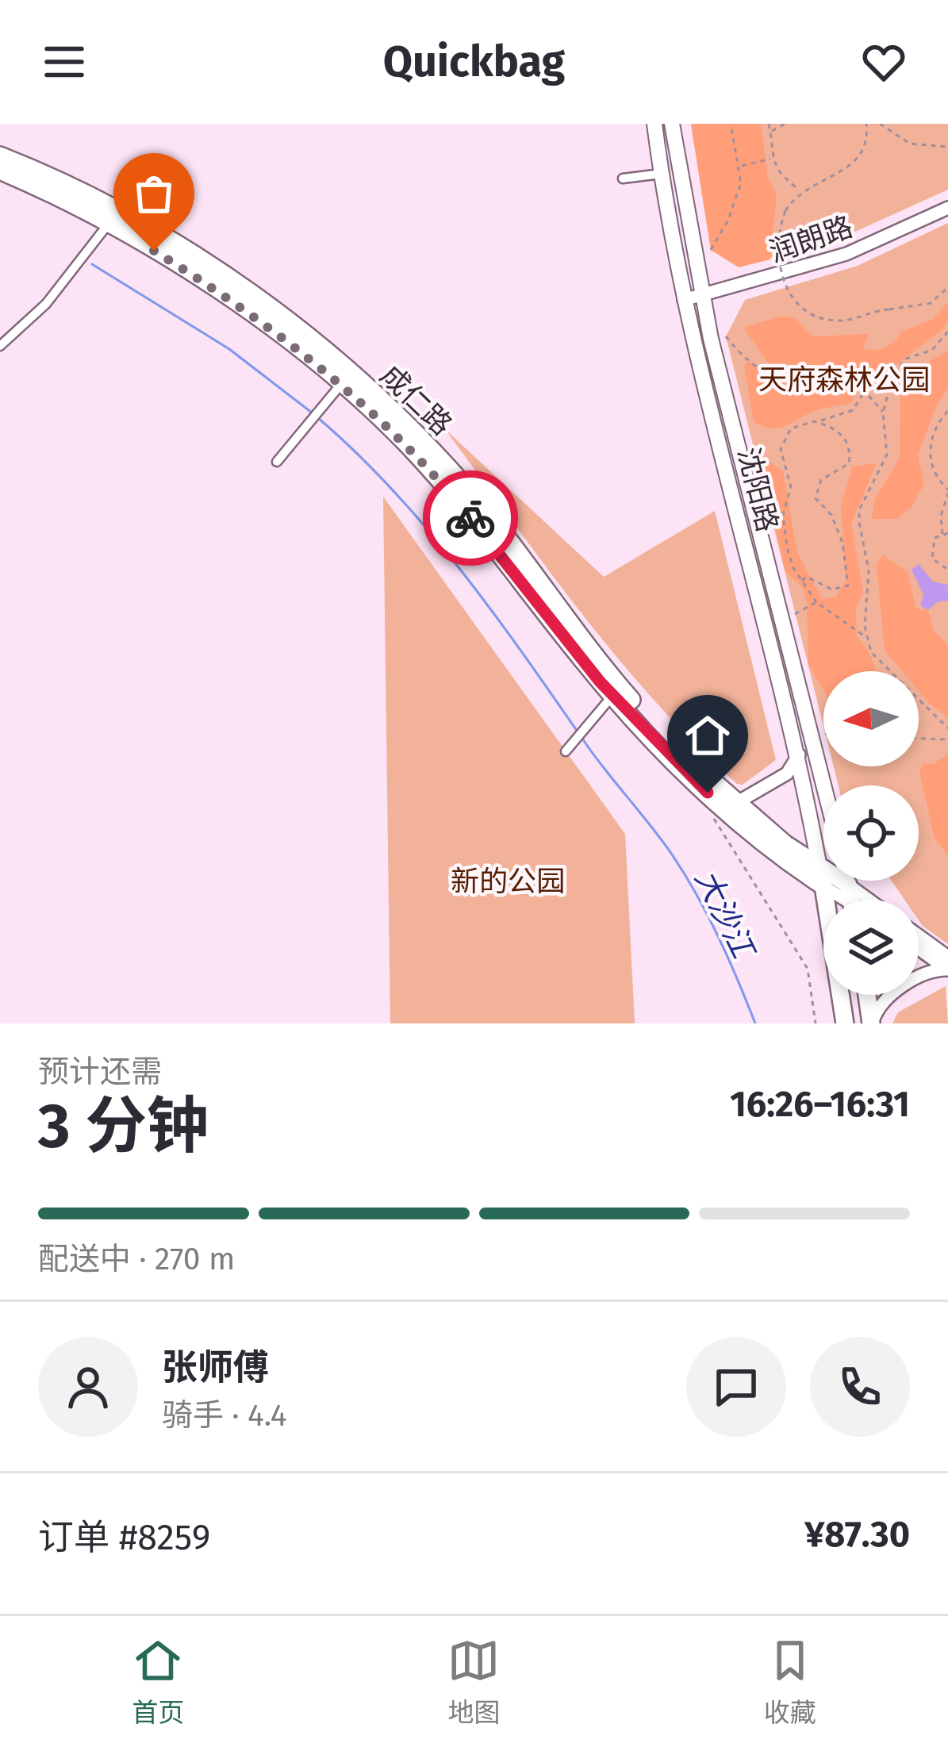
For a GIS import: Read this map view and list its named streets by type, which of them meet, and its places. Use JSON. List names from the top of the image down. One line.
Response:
{"streets":{"highway":["成仁路"],"main road":["润朗路","沈阳路"]},"crossings":[["润朗路","沈阳路"],["成仁路","沈阳路"]],"water":["大沙江"],"parks":["天府森林公园","新的公园"],"north":"left","page":{"header":"Quickbag","heading":["3 分钟","预计还需","16:26–16:31"],"panel":["张师傅","骑手 · 4.4","订单 #8259","¥87.30"],"bar":"配送中 · 270 m","tabs":["首页","地图","收藏"]}}
